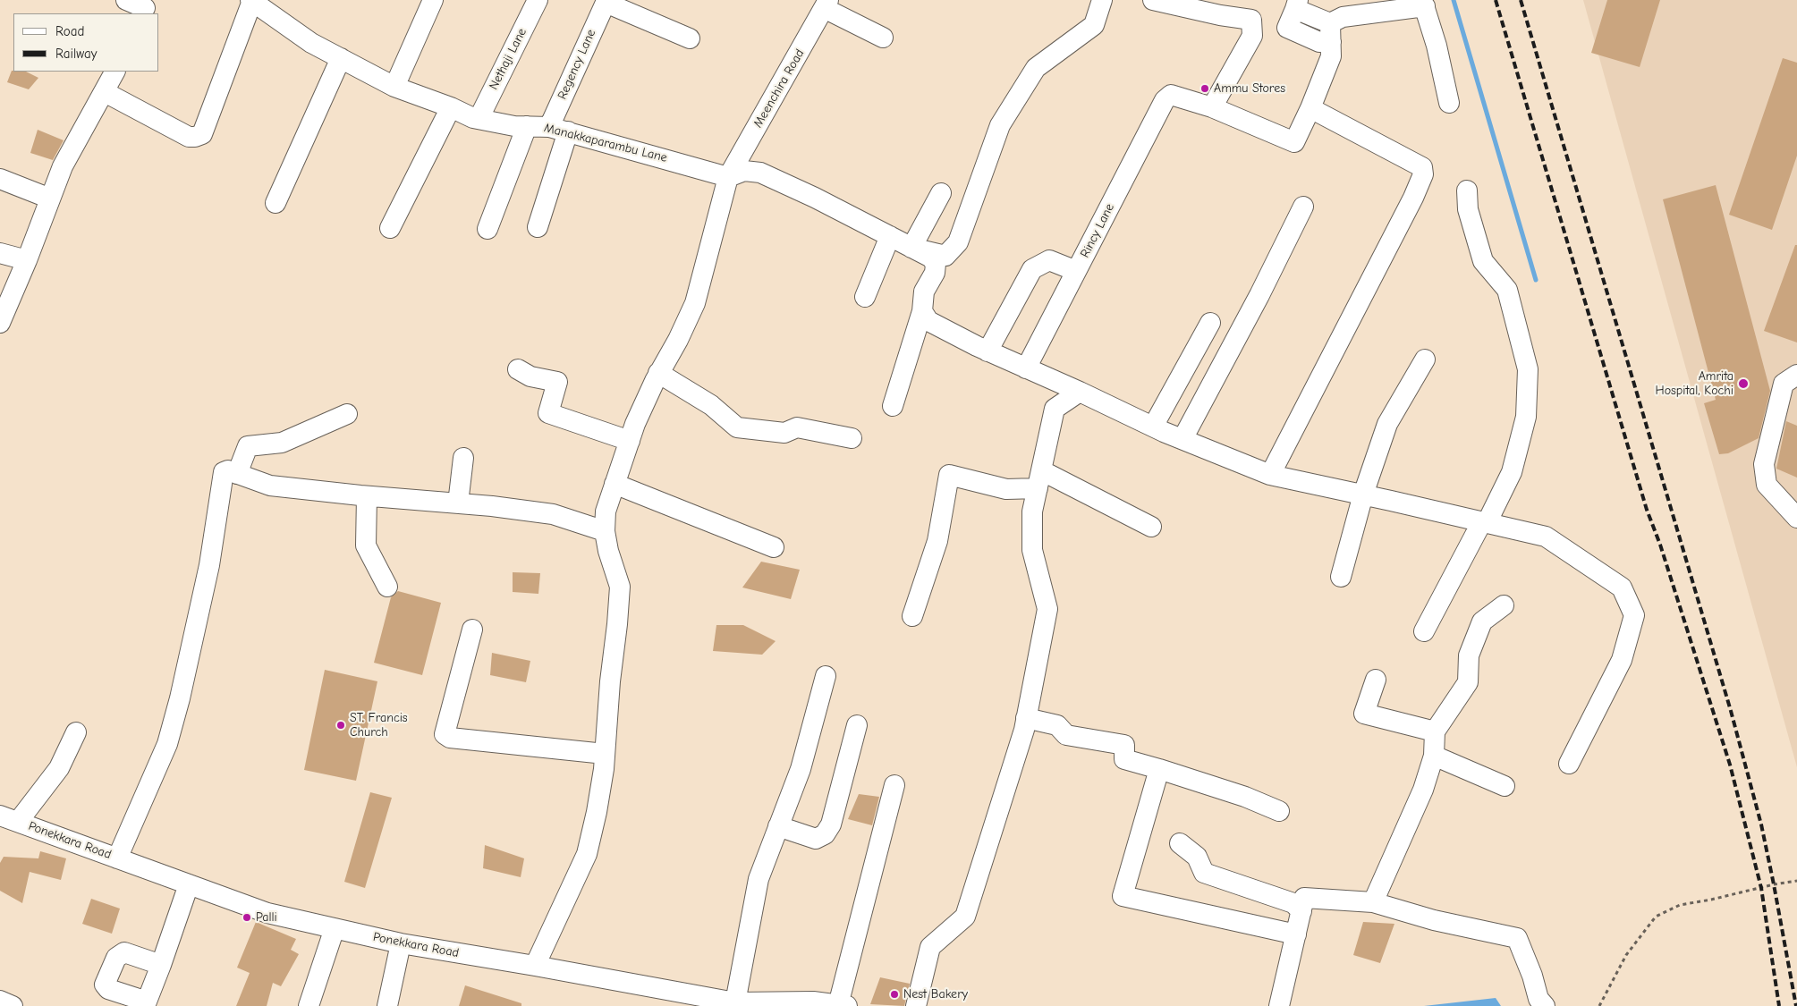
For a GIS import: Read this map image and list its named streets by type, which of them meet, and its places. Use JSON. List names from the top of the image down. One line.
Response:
{"streets":{"street":["Nethaji Lane","Regency Lane","Meenchira Road","Manakkaparambu Lane","Rincy Lane","Ponekkara Road"]},"crossings":[["Nethaji Lane","Manakkaparambu Lane"],["Regency Lane","Manakkaparambu Lane"],["Meenchira Road","Manakkaparambu Lane"],["Meenchira Road","Ponekkara Road"]],"places":["Ammu Stores","Amrita Hospital, Kochi","ST. Francis Church","Palli","Nest Bakery"],"legend":["Road","Railway"]}
